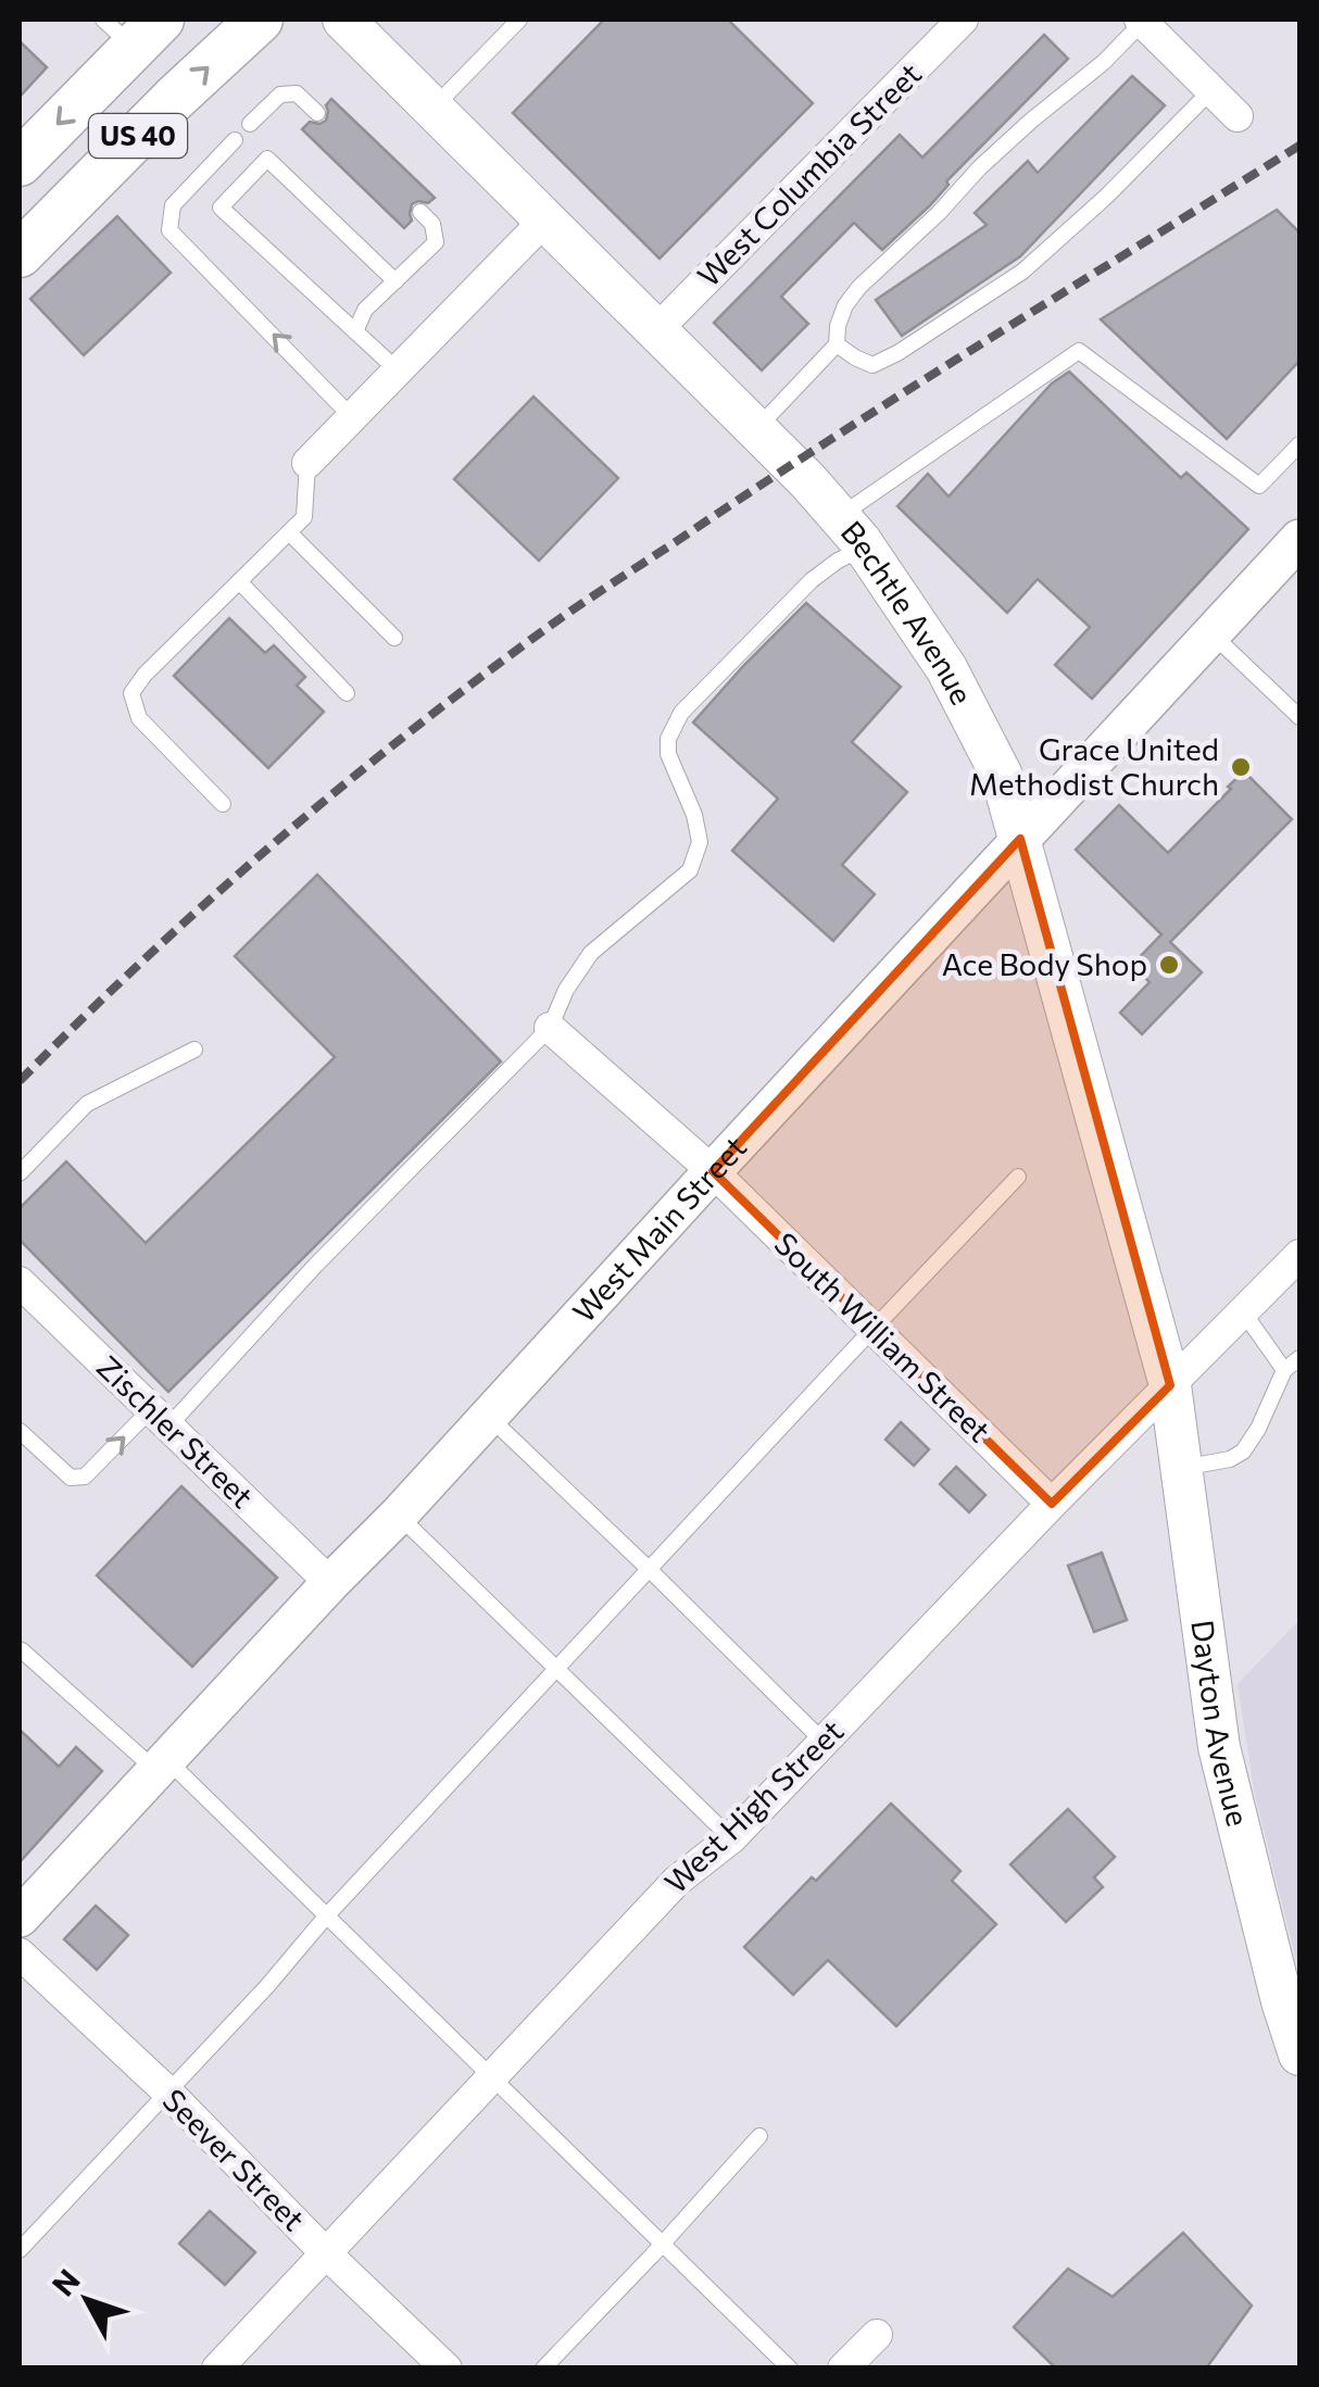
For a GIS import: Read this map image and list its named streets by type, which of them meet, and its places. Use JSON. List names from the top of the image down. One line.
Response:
{"streets":{"main road":["US 40","Bechtle Avenue","Dayton Avenue"],"street":["West Columbia Street","West Main Street","South William Street","Zischler Street","West High Street","Seever Street"]},"crossings":[["West Columbia Street","Bechtle Avenue"],["Bechtle Avenue","West Main Street"],["Bechtle Avenue","Dayton Avenue"],["Bechtle Avenue","West High Street"],["West Main Street","South William Street"],["West Main Street","Zischler Street"],["South William Street","West High Street"],["Dayton Avenue","West High Street"],["West High Street","Seever Street"]],"places":["Grace United Methodist Church","Ace Body Shop"],"north":"top left"}
